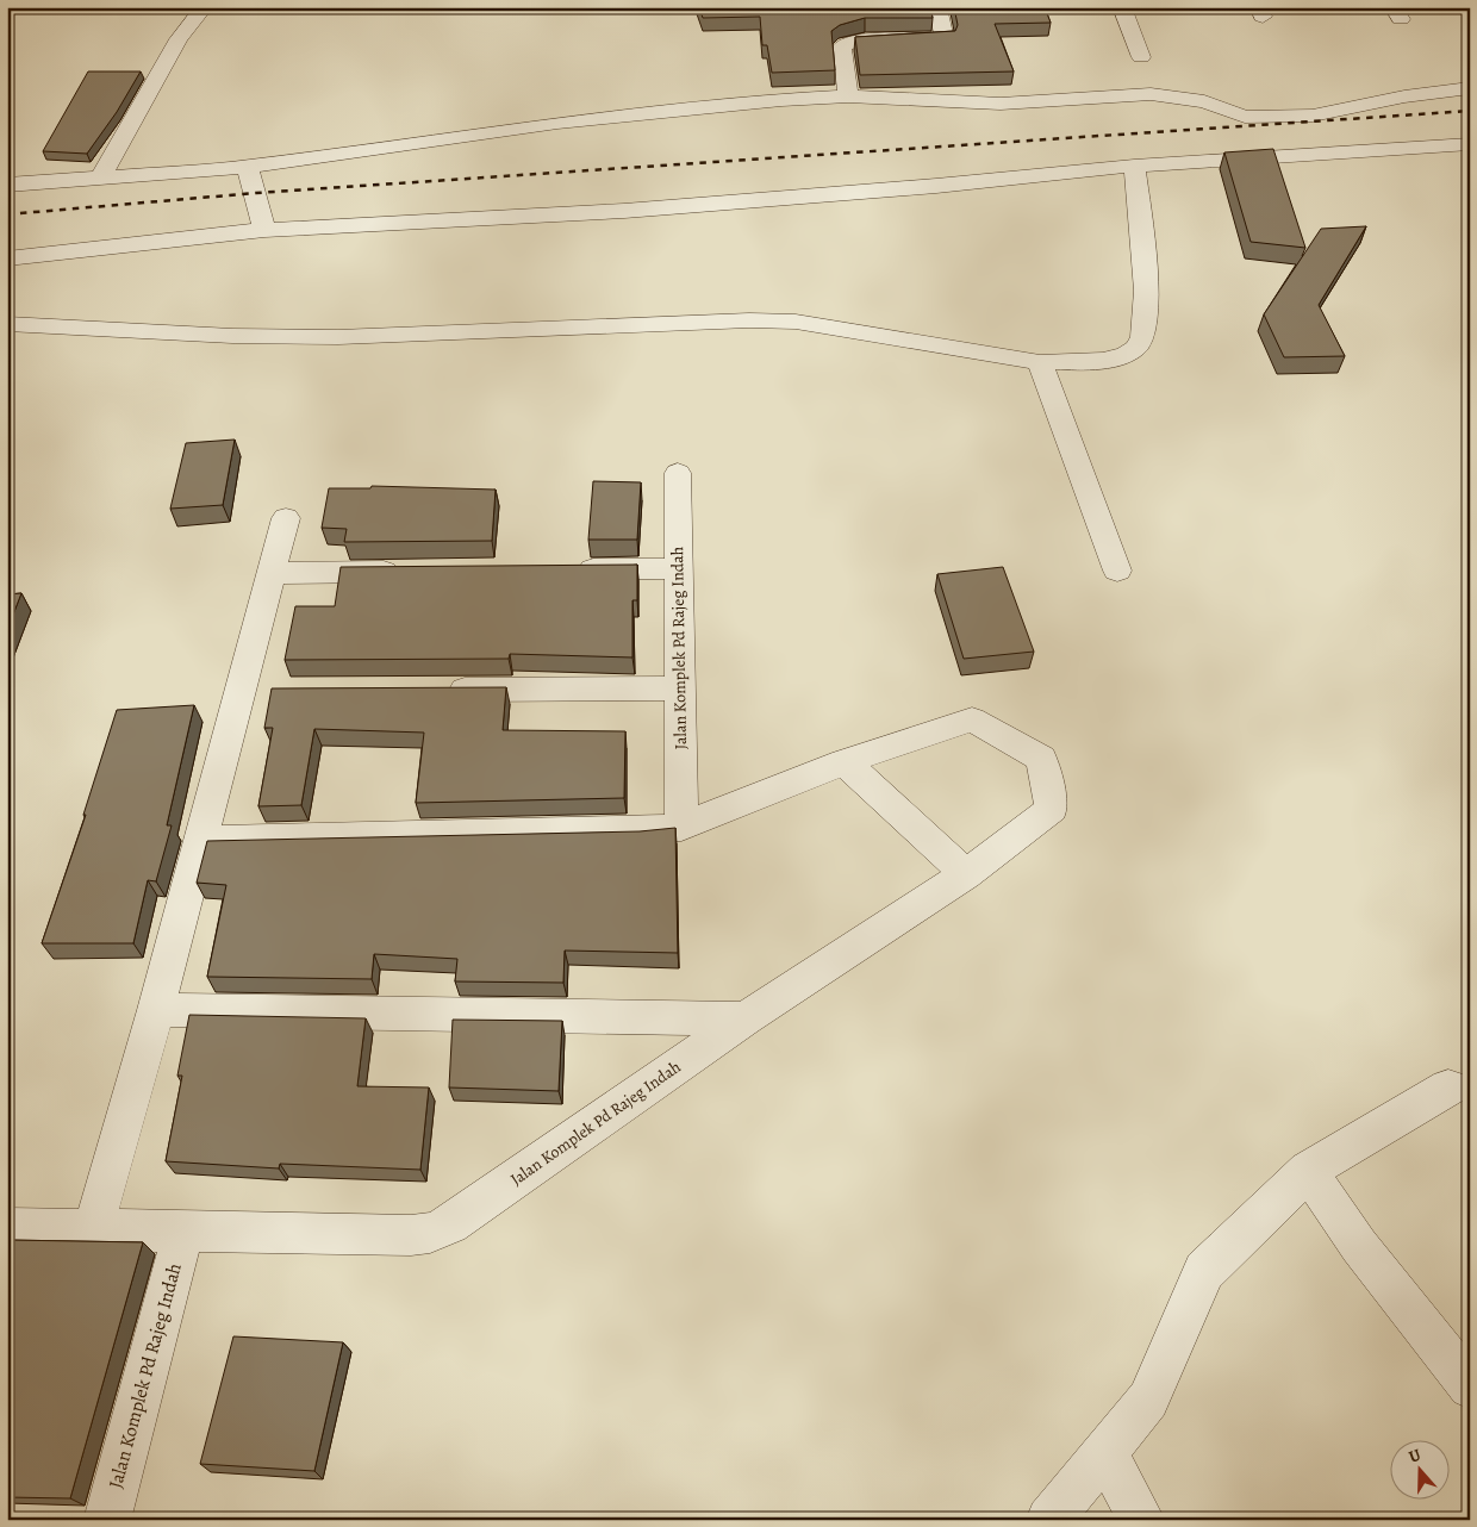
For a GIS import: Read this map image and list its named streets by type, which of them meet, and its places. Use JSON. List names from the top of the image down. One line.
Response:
{"streets":{"street":["Jalan Komplek Pd Rajeg Indah"]},"north":"top"}
